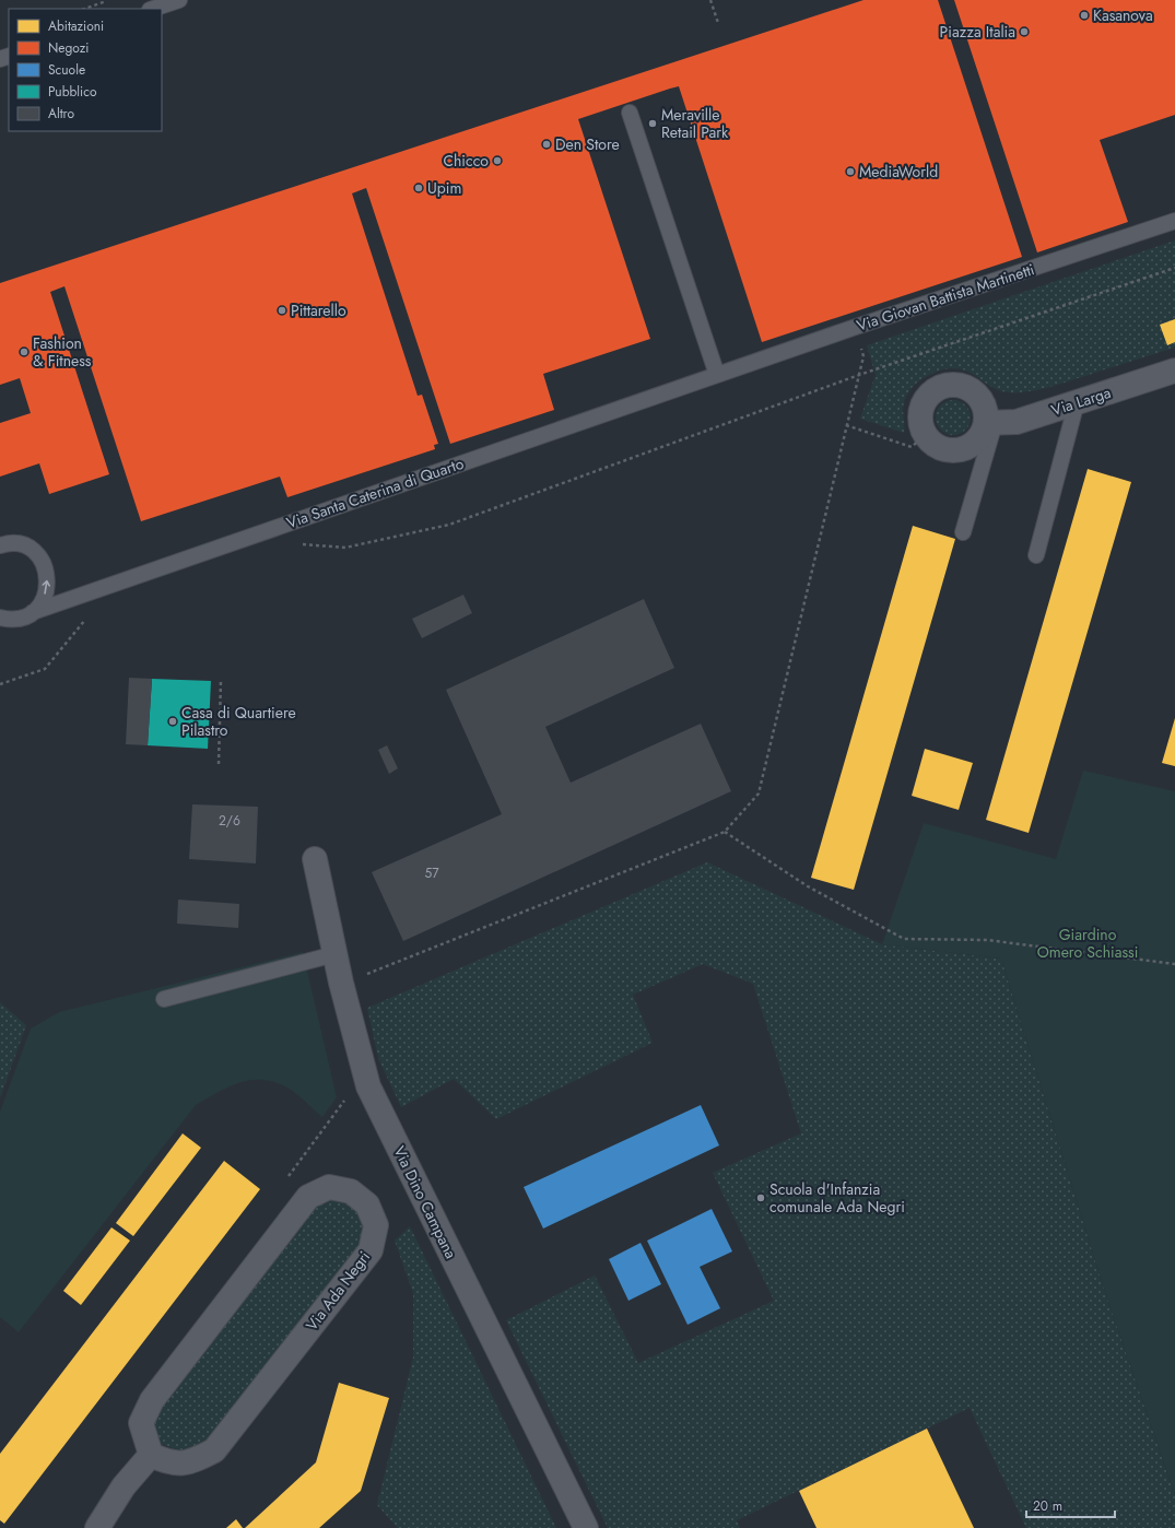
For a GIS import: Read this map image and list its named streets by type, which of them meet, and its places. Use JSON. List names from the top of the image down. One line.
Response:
{"streets":{"street":["Via Larga","Via Dino Campana","Via Ada Negri"],"lane":["Via Giovan Battista Martinetti","Via Santa Caterina di Quarto"]},"crossings":[["Via Giovan Battista Martinetti","Via Santa Caterina di Quarto"]],"parks":["Giardino Omero Schiassi"],"places":["Kasanova","Piazza Italia","Meraville Retail Park","Den Store","Chicco","MediaWorld","Upim","Pittarello","Fashion & Fitness","Casa di Quartiere Pilastro","Scuola d'Infanzia comunale Ada Negri"],"house_numbers":["2/6","57"],"legend":["Abitazioni","Negozi","Scuole","Pubblico","Altro"],"scale_bar":"20 m"}
